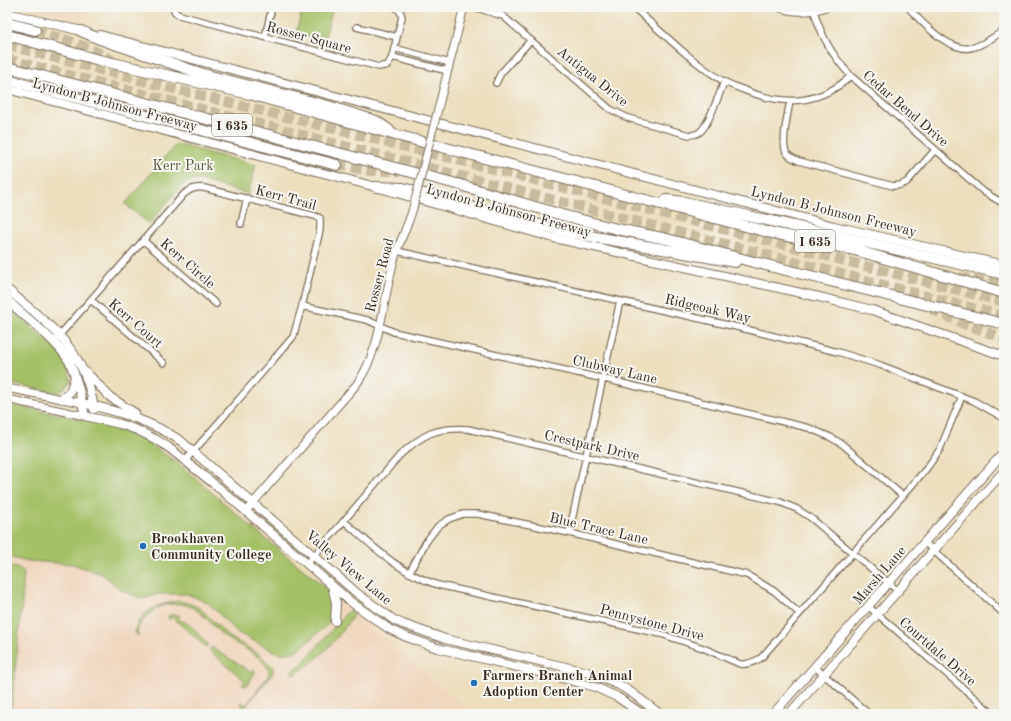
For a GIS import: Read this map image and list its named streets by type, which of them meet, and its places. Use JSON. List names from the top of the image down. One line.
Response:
{"streets":{"highway":["Lyndon B Johnson Freeway","I 635"],"main road":["Valley View Lane","Marsh Lane"],"street":["Rosser Square","Antigua Drive","Cedar Bend Drive","Kerr Trail","Kerr Circle","Rosser Road","Ridgeoak Way","Kerr Court","Clubway Lane","Crestpark Drive","Blue Trace Lane","Pennystone Drive","Courtdale Drive"]},"crossings":[["Kerr Trail","Kerr Circle"],["Kerr Trail","Kerr Court"],["Kerr Trail","Clubway Lane"],["Kerr Trail","Valley View Lane"],["Rosser Road","Ridgeoak Way"],["Rosser Road","Clubway Lane"],["Rosser Road","Valley View Lane"],["Ridgeoak Way","Pennystone Drive"],["Clubway Lane","Pennystone Drive"],["Crestpark Drive","Valley View Lane"],["Crestpark Drive","Marsh Lane"],["Crestpark Drive","Pennystone Drive"],["Blue Trace Lane","Pennystone Drive"],["Marsh Lane","Courtdale Drive"]],"parks":["Kerr Park"],"places":["Brookhaven Community College","Farmers Branch Animal Adoption Center"]}
